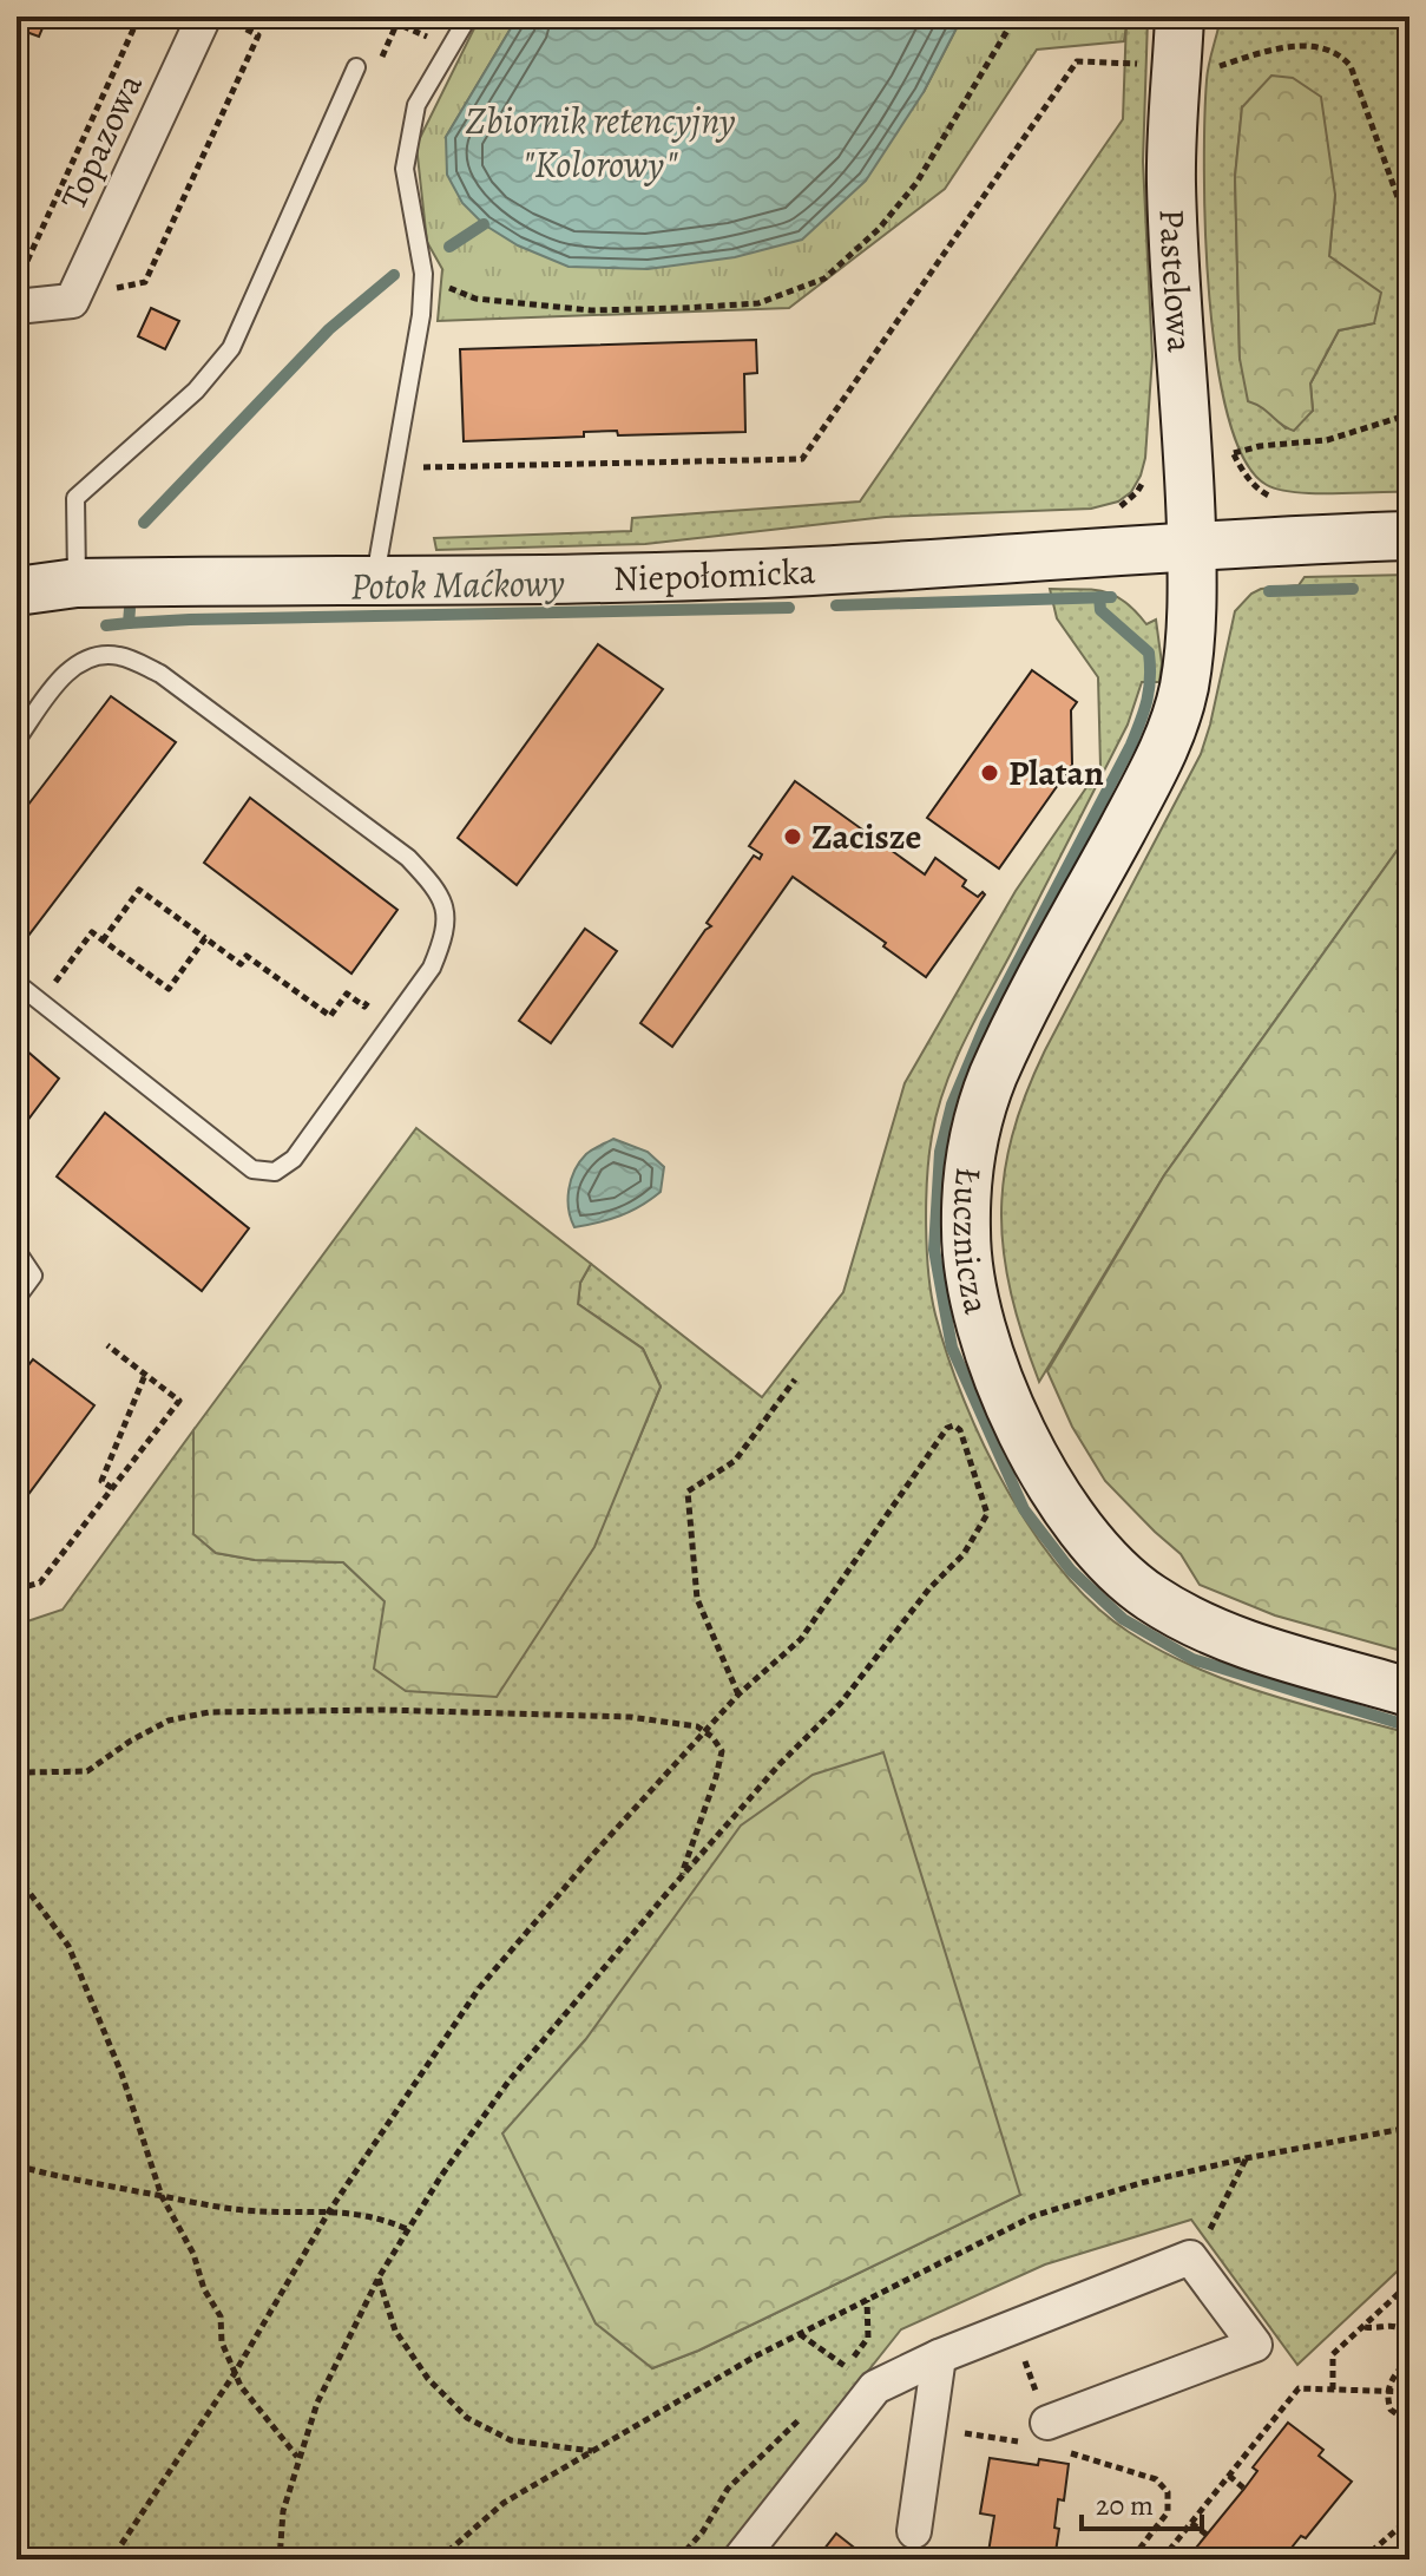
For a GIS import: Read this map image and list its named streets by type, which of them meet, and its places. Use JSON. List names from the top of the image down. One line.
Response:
{"streets":{"street":["Topazowa","Pastelowa","Niepołomicka","Łucznicza"]},"crossings":[["Pastelowa","Niepołomicka"],["Pastelowa","Łucznicza"],["Niepołomicka","Łucznicza"]],"water":["Zbiornik retencyjny \"Kolorowy\"","Potok Maćkowy"],"places":["Platan","Zacisze"],"scale_bar":"20 m"}
